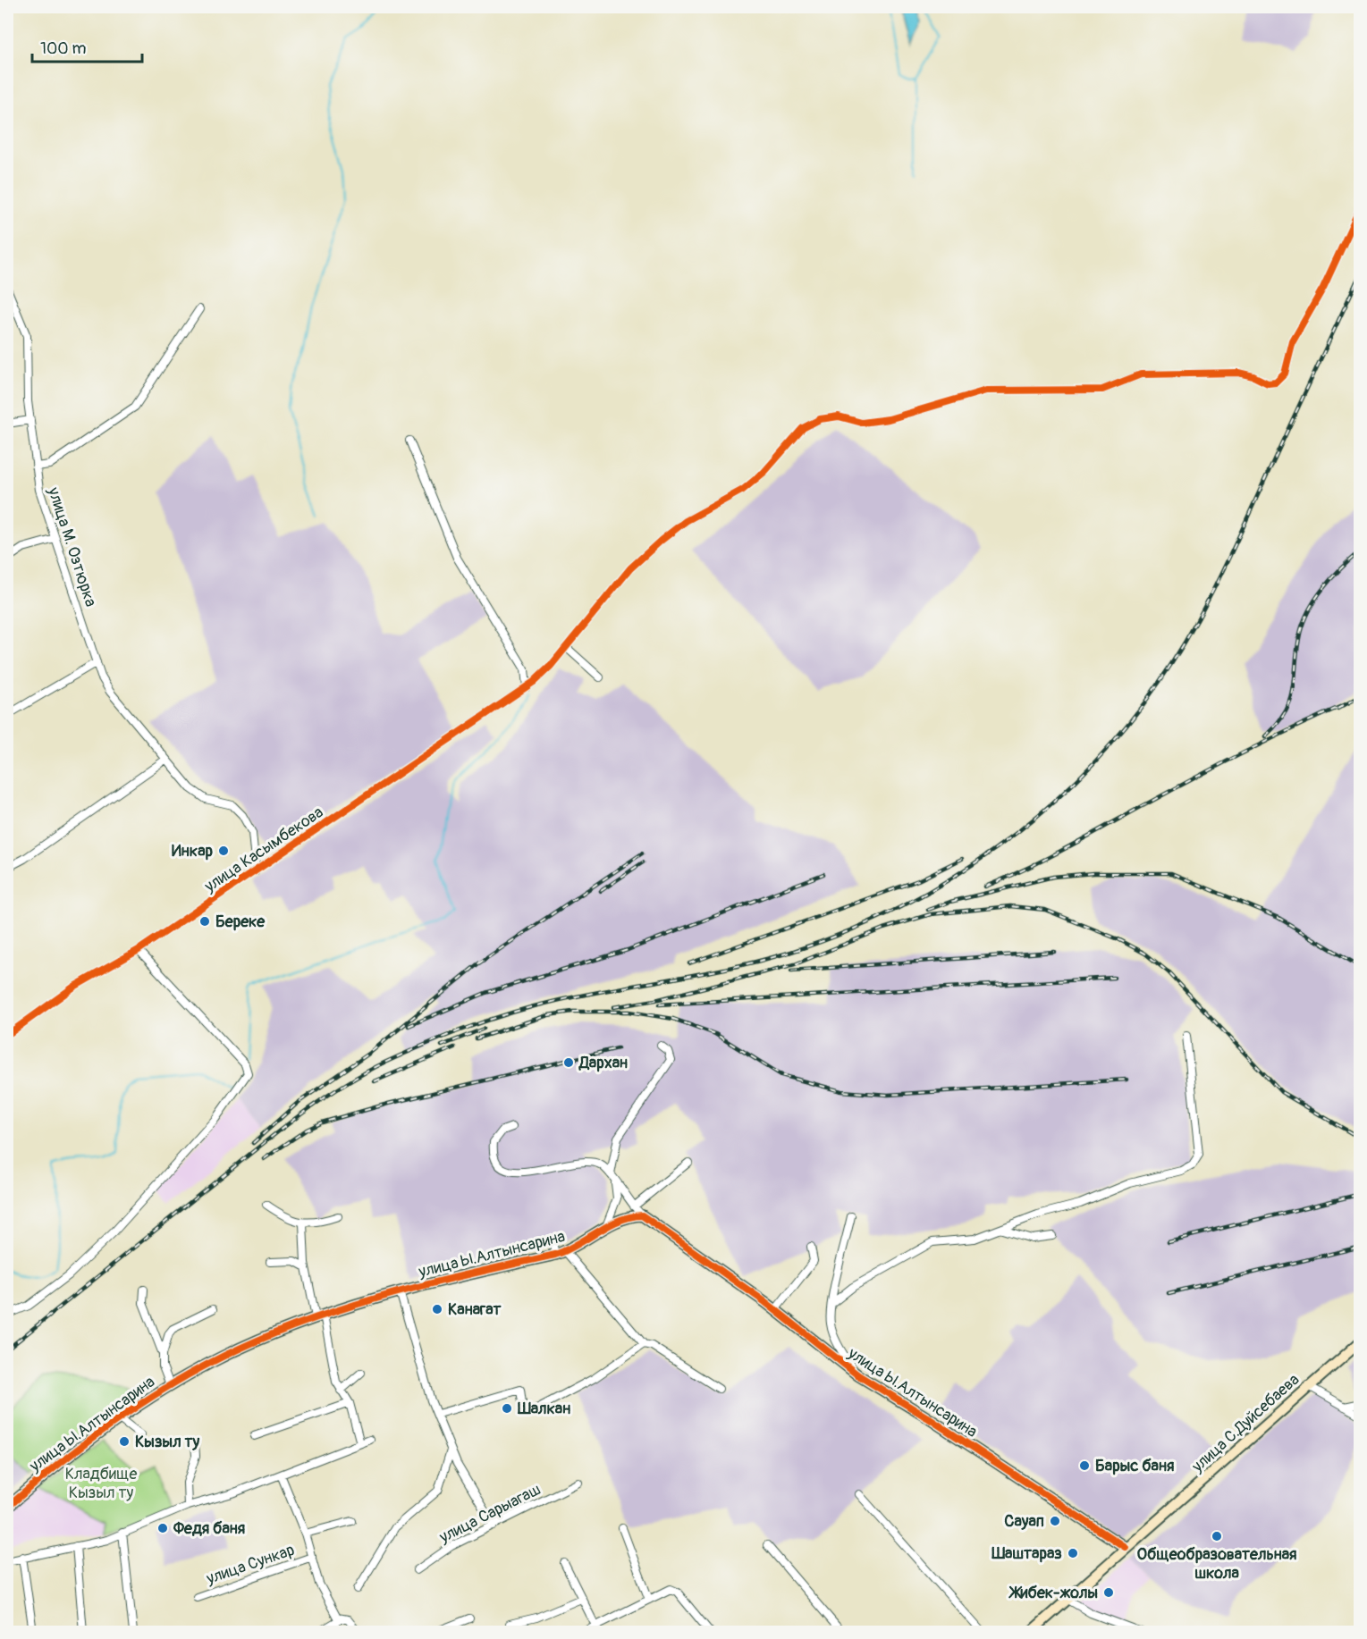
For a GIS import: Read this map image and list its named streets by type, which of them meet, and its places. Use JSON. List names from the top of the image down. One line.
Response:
{"streets":{"street":["улица М. Озтюрка","улица Касымбекова","улица Ы.Алтынсарина","улица С.Дуйсебаева","улица Сарыагаш","улица Сункар"]},"crossings":[["улица М. Озтюрка","улица Касымбекова"],["улица Ы.Алтынсарина","улица С.Дуйсебаева"]],"parks":["Кладбище Кызыл ту"],"places":["Инкар","Береке","Дархан","Канагат","Шалкан","Кызыл ту","Барыс баня","Сауап","Федя баня","Общеобразовательная школа","Шаштараз","Жибек-жолы"],"scale_bar":"100 m"}
